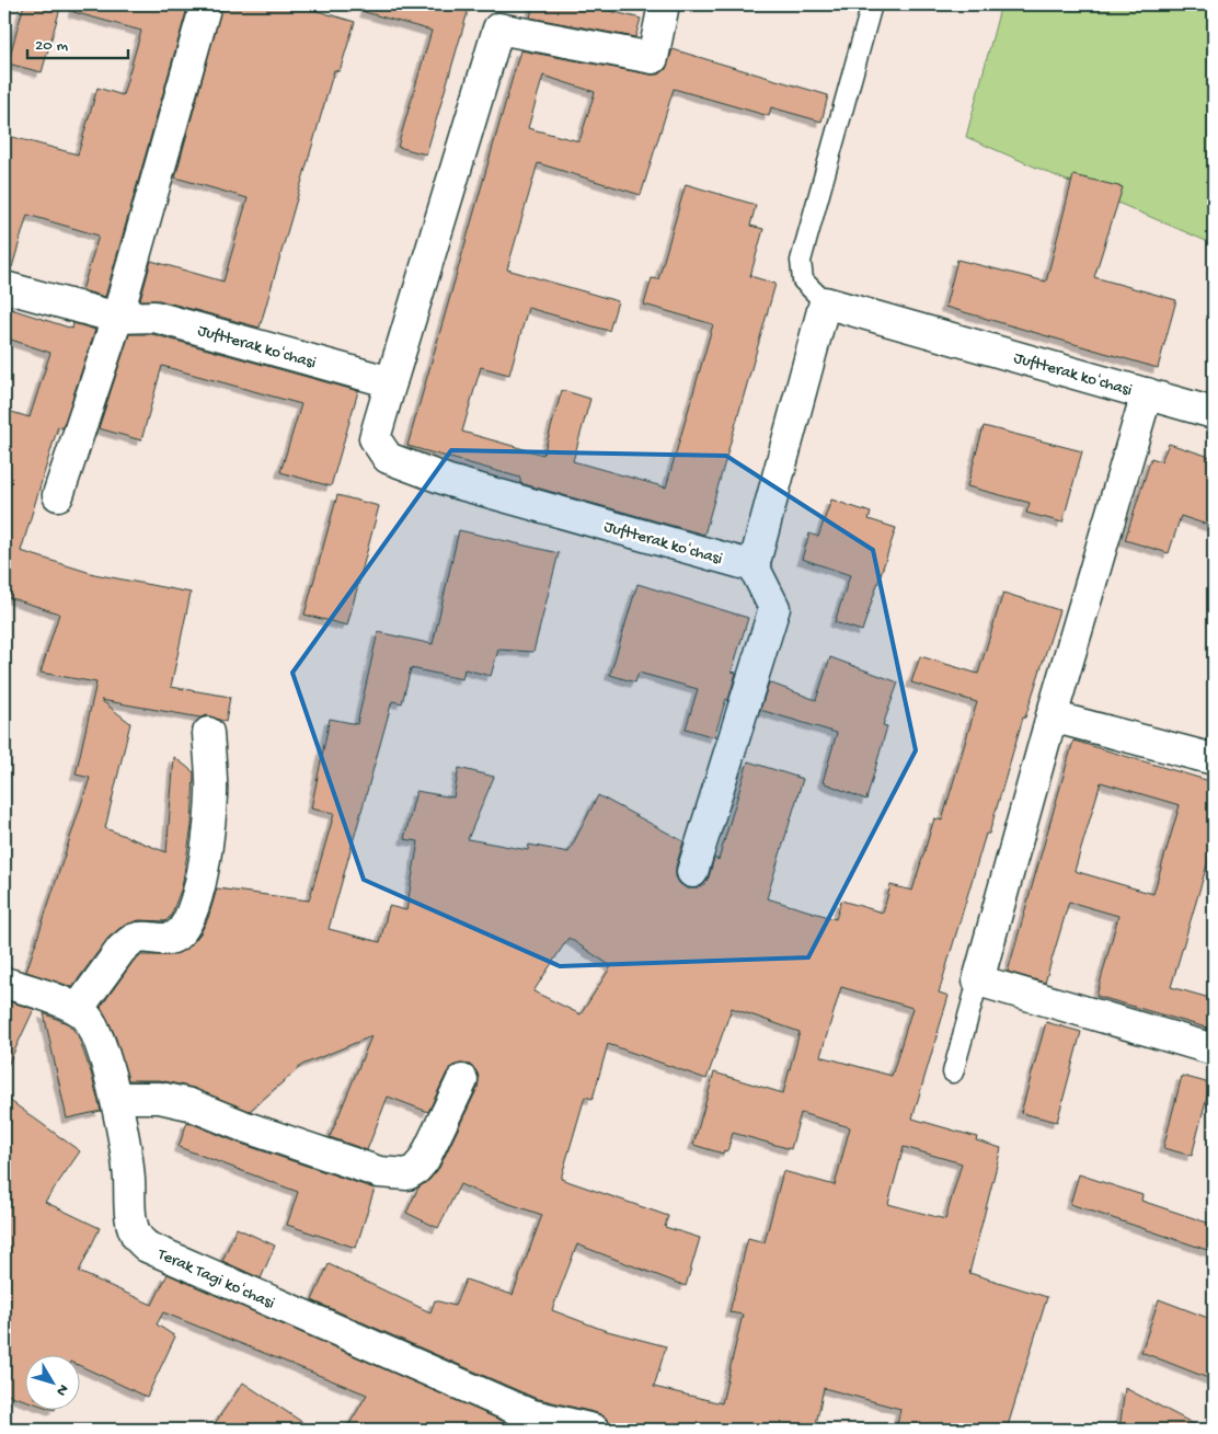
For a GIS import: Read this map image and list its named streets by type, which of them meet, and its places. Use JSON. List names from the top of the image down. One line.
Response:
{"streets":{"street":["Juftterak koʻchasi","Terak Tagi koʻchasi"]},"scale_bar":"20 m","north":"bottom right"}
